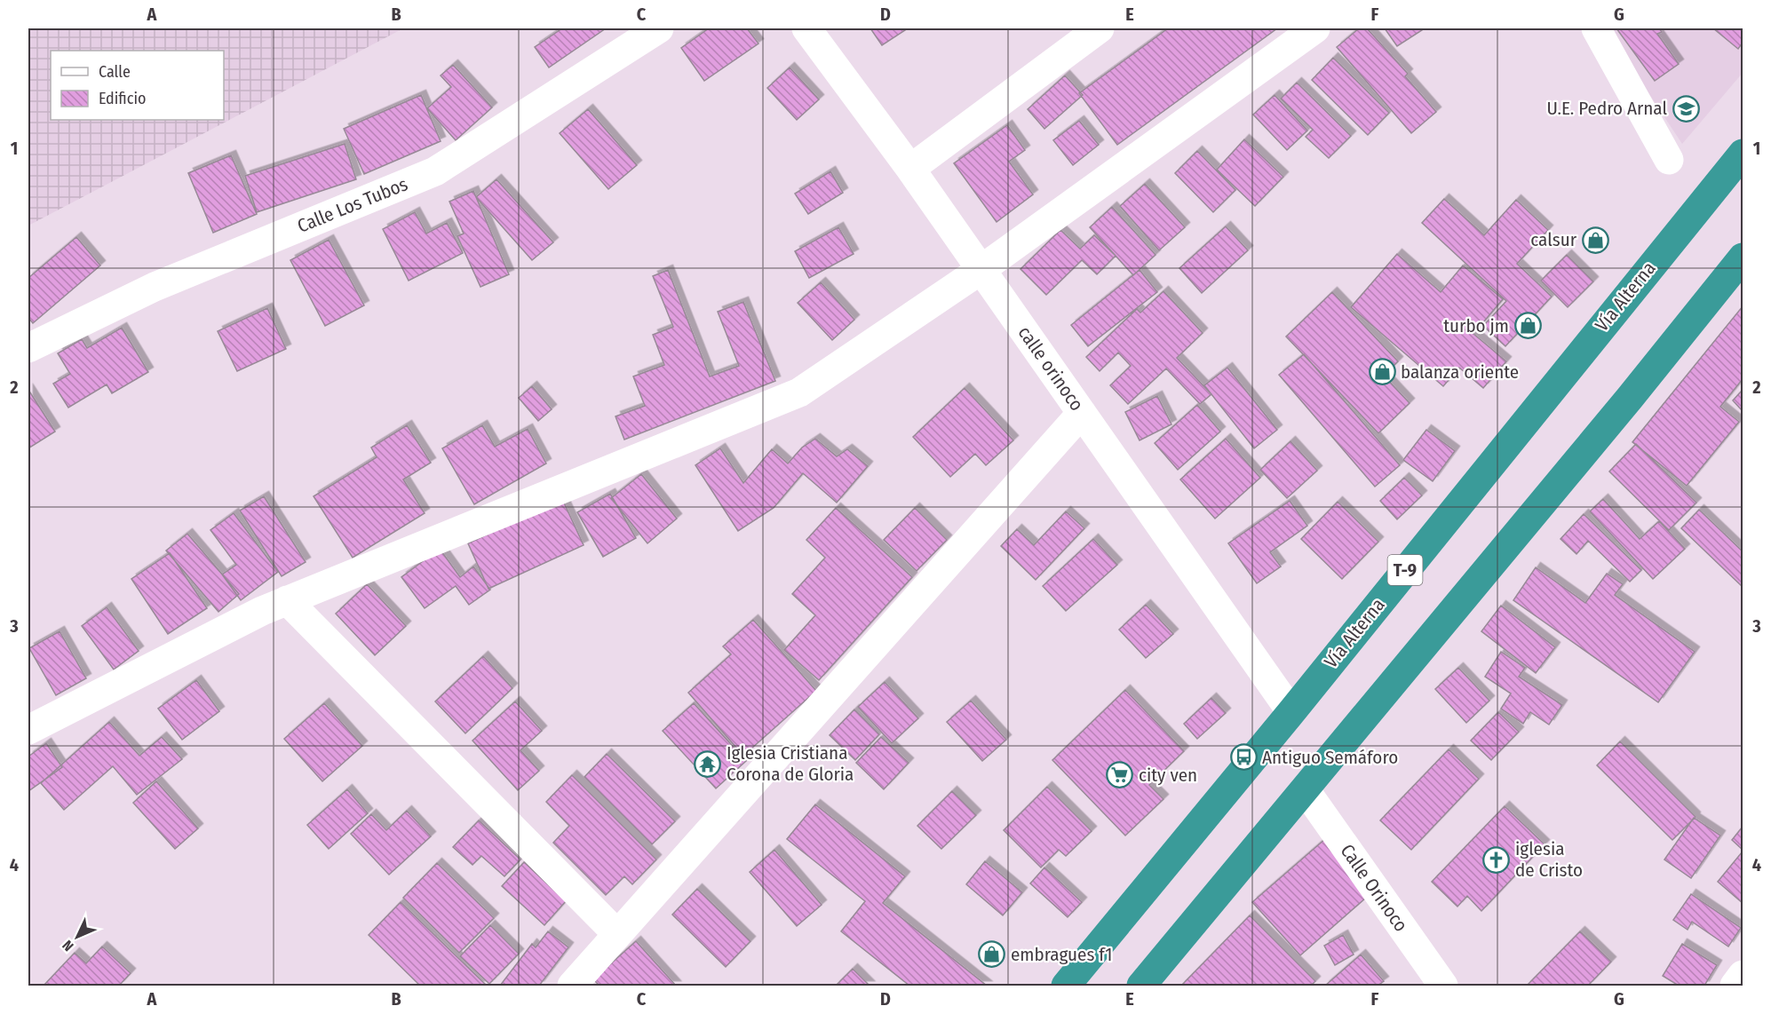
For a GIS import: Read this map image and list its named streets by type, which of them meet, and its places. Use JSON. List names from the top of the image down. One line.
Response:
{"streets":{"highway":["Vía Alterna","T-9"],"street":["Calle Los Tubos","calle orinoco","Calle Orinoco"]},"crossings":[["Vía Alterna","calle orinoco"]],"places":{"school or university":["U.E. Pedro Arnal"],"shop":["calsur","turbo jm","balanza oriente","embragues f1"],"bus stop":["Antiguo Semáforo"],"temple":["Iglesia Cristiana Corona de Gloria"],"supermarket":["city ven"],"church":["iglesia de Cristo"]},"legend":["Calle","Edificio"],"north":"bottom left","grid":{"columns":["A","B","C","D","E","F","G"],"rows":["1","2","3","4"]}}
